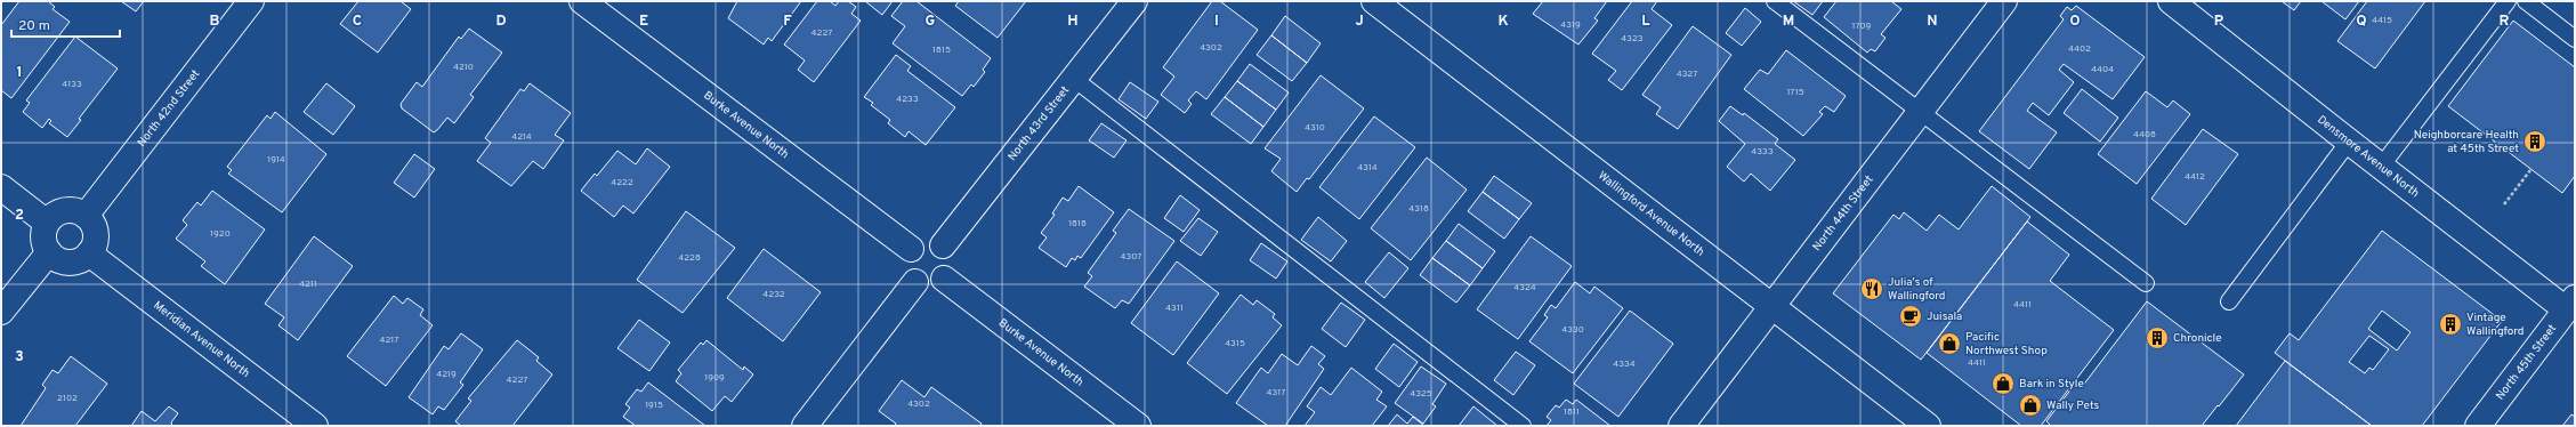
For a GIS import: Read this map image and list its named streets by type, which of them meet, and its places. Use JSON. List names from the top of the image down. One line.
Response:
{"streets":{"street":["North 42nd Street","Burke Avenue North","North 43rd Street","Densmore Avenue North","Wallingford Avenue North","North 44th Street","Meridian Avenue North","North 45th Street"]},"crossings":[["North 42nd Street","Meridian Avenue North"],["Burke Avenue North","North 43rd Street"],["Densmore Avenue North","North 45th Street"],["Wallingford Avenue North","North 44th Street"]],"places":{"building":["Neighborcare Health at 45th Street","Vintage Wallingford","Chronicle"],"restaurant":["Julia's of Wallingford"],"cafe":["Juisala"],"shop":["Pacific Northwest Shop","Bark in Style","Wally Pets"]},"house_numbers":["4415","4319","1709","4227","4323","4302","4402","1815","4210","4404","4327","4133","1715","4233","4310","4408","4214","4333","1914","4314","4412","4222","4318","1818","1920","4307","4228","4211","4324","4232","4411","4311","4330","4217","4315","4411","4334","4219","1909","4227","4317","4325","2102","4302","1915","1811"],"scale_bar":"20 m","grid":{"columns":["B","C","D","E","F","G","H","I","J","K","L","M","N","O","P","Q","R"],"rows":["1","2","3"]}}
